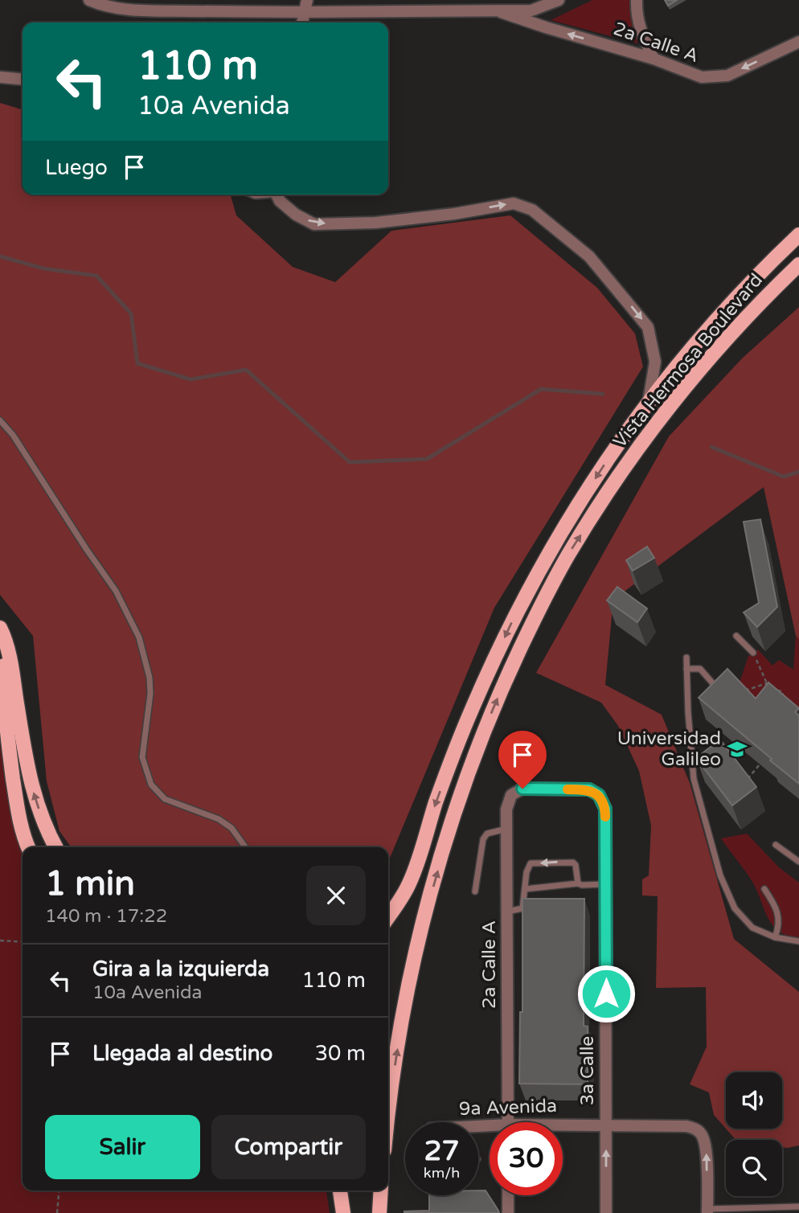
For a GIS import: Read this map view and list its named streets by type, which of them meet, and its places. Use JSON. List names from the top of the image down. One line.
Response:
{"streets":{"main road":["Vista Hermosa Boulevard"],"street":["2a Calle A","3a Calle","9a Avenida"]},"crossings":[["2a Calle A","3a Calle"],["3a Calle","9a Avenida"]],"one_way":["2a Calle A"],"places":{"school or university":["Universidad Galileo"]},"page":{"turn":["110 m","10a Avenida"],"then":"Luego","heading":["1 min","140 m · 17:22"],"list":[{"name":"Gira a la izquierda","note":"10a Avenida","value":"110 m"},{"name":"Llegada al destino","value":"30 m"}],"buttons":["Salir","Compartir"],"speed":"27 km/h","limit":"30"}}
